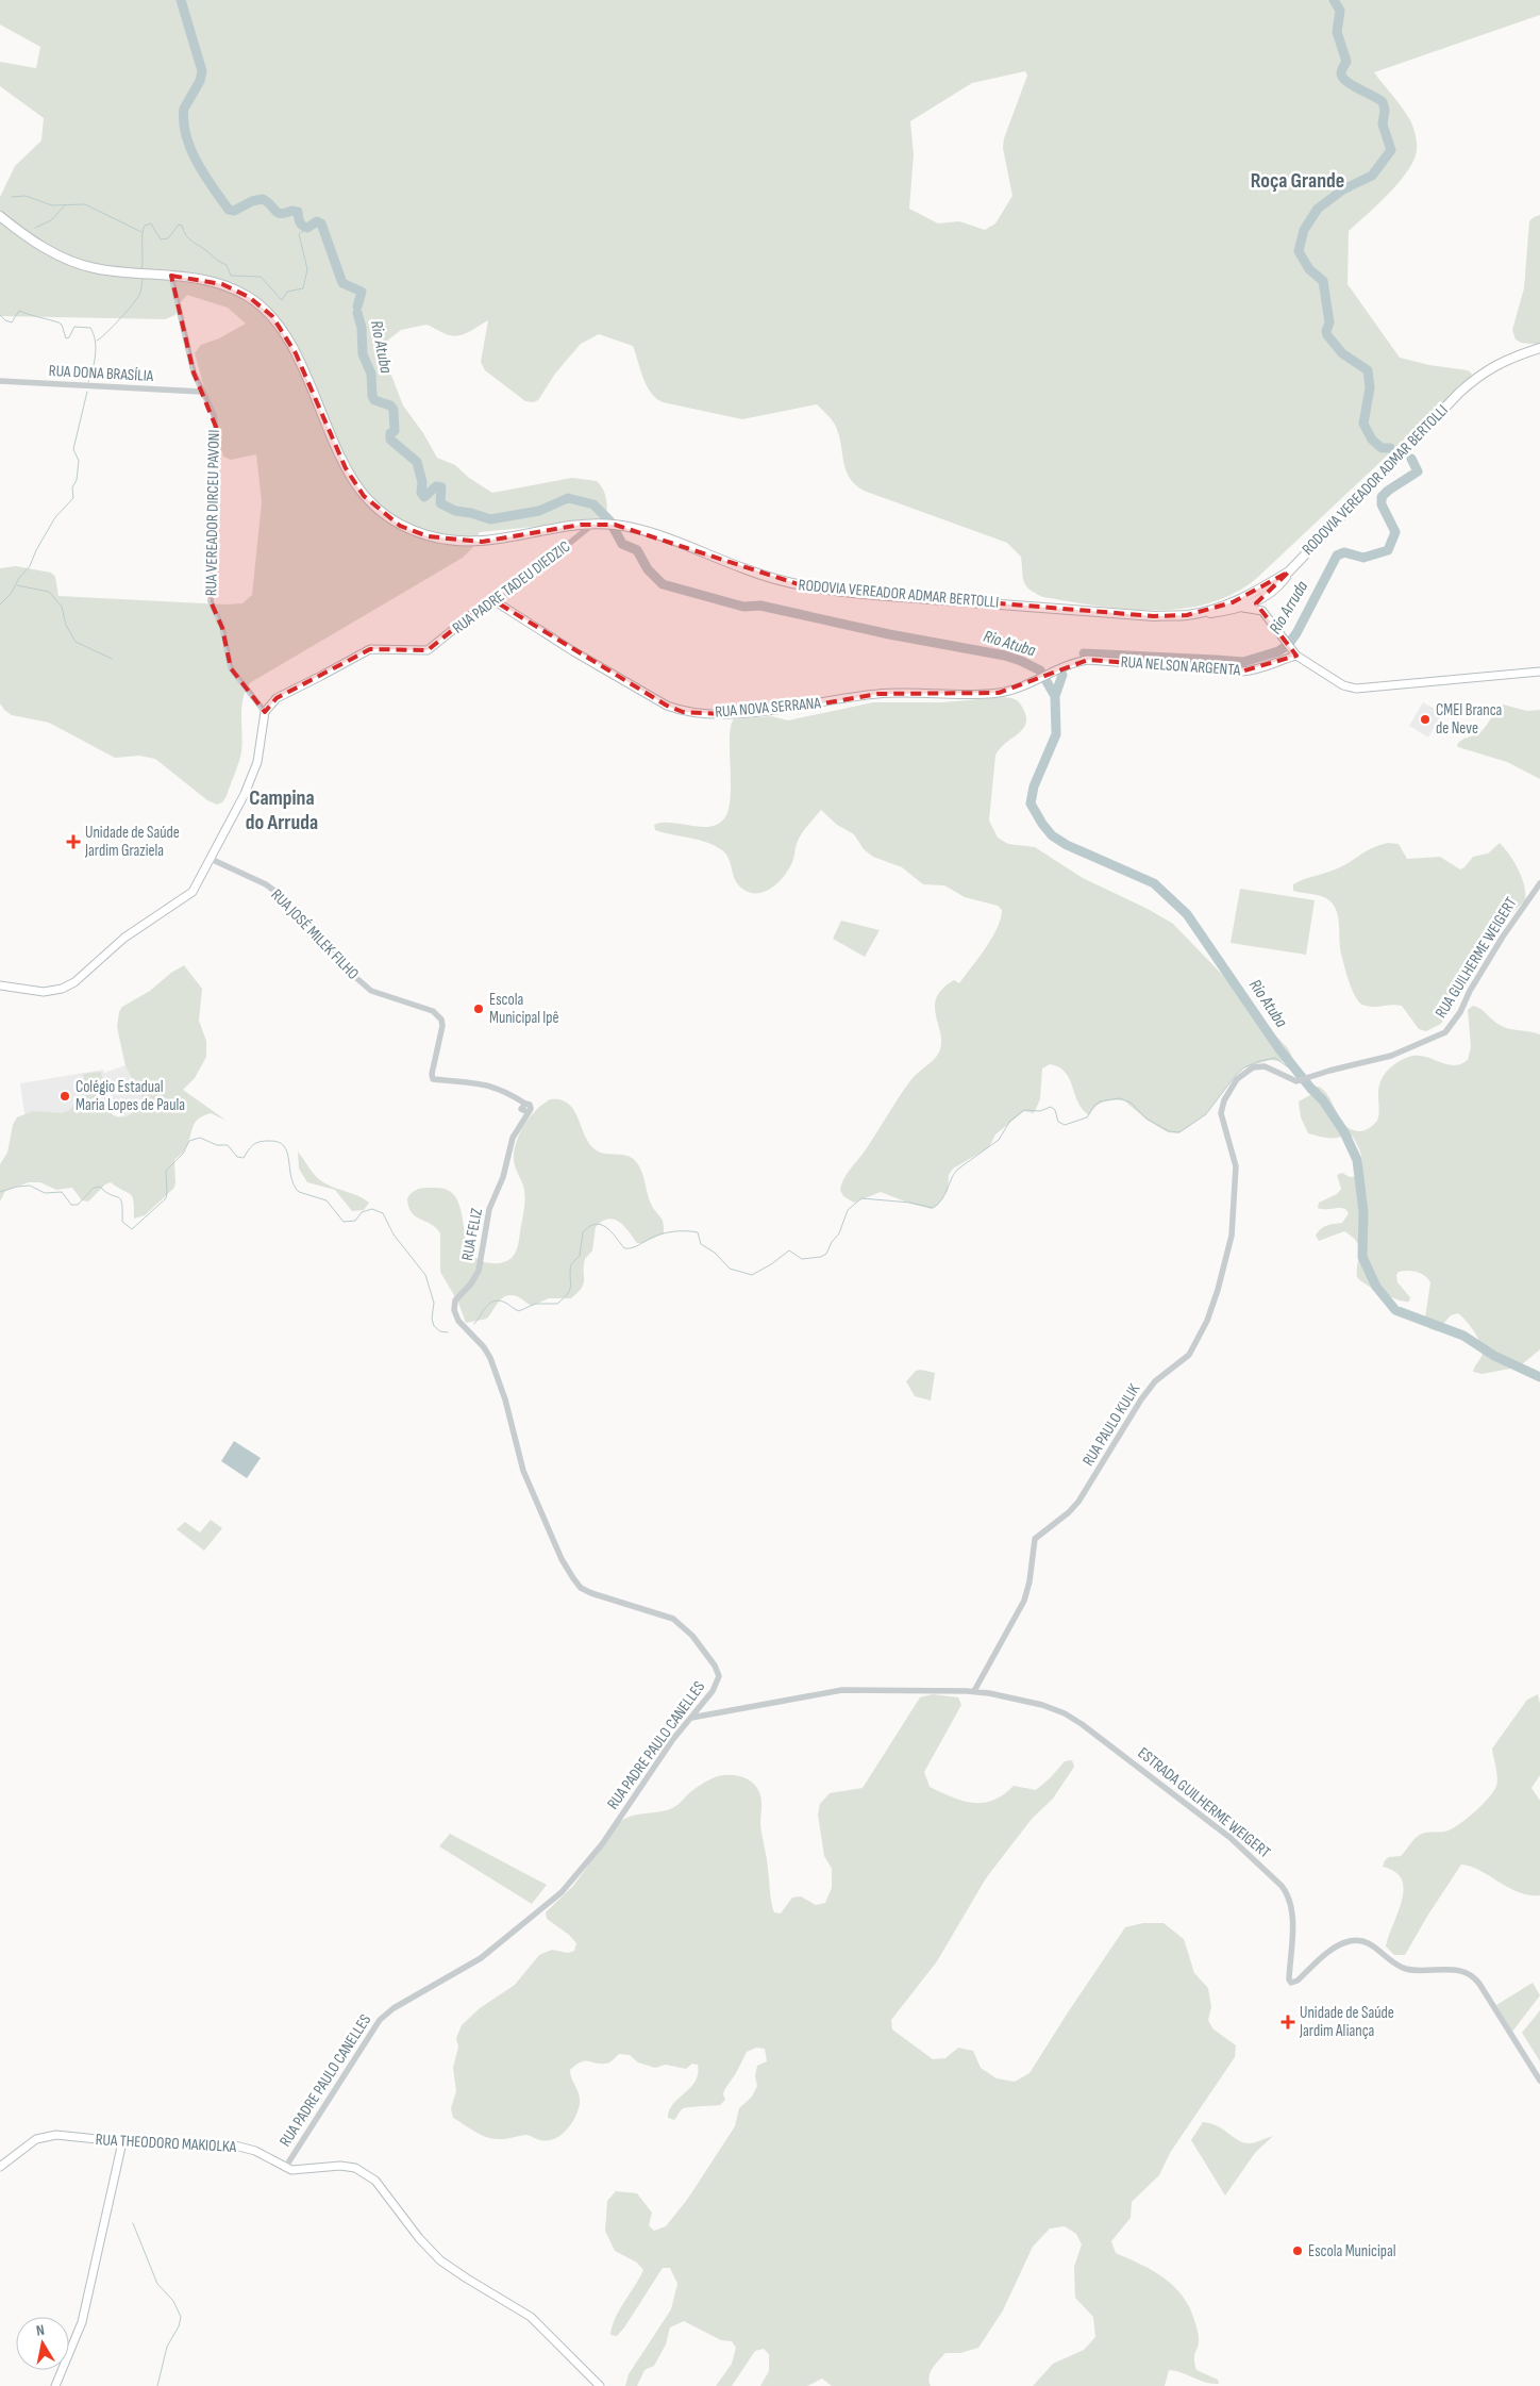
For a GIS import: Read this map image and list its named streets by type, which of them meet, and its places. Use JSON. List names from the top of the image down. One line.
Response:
{"streets":{"highway":["RODOVIA VEREADOR ADMAR BERTOLLI"],"main road":["RUA PADRE TADEU DIEDZIC","RUA NELSON ARGENTA","RUA NOVA SERRANA","RUA THEODORO MAKIOLKA"],"street":["RUA DONA BRASÍLIA","RUA VEREADOR DIRCEU PAVONI","RUA JOSÉ MILEK FILHO","RUA GUILHERME WEIGERT","RUA FELIZ","RUA PAULO KULIK","RUA PADRE PAULO CANELLES","ESTRADA GUILHERME WEIGERT"]},"crossings":[["RUA DONA BRASÍLIA","RUA VEREADOR DIRCEU PAVONI"],["RODOVIA VEREADOR ADMAR BERTOLLI","RUA VEREADOR DIRCEU PAVONI"],["RODOVIA VEREADOR ADMAR BERTOLLI","RUA PADRE TADEU DIEDZIC"],["RUA VEREADOR DIRCEU PAVONI","RUA PADRE TADEU DIEDZIC"],["RUA PADRE TADEU DIEDZIC","RUA NOVA SERRANA"],["RUA NELSON ARGENTA","RUA NOVA SERRANA"],["RUA JOSÉ MILEK FILHO","RUA FELIZ"],["RUA GUILHERME WEIGERT","RUA PAULO KULIK"],["RUA FELIZ","RUA PADRE PAULO CANELLES"],["RUA PAULO KULIK","ESTRADA GUILHERME WEIGERT"],["RUA PADRE PAULO CANELLES","ESTRADA GUILHERME WEIGERT"],["RUA PADRE PAULO CANELLES","RUA THEODORO MAKIOLKA"]],"districts":["Roça Grande","Campina do Arruda"],"water":["Rio Atuba","Rio Arruda"],"places":{"other":["CMEI Branca de Neve","Escola Municipal Ipê","Colégio Estadual Maria Lopes de Paula","Escola Municipal"],"health":["Unidade de Saúde Jardim Graziela","Unidade de Saúde Jardim Aliança"]},"north":"top"}
